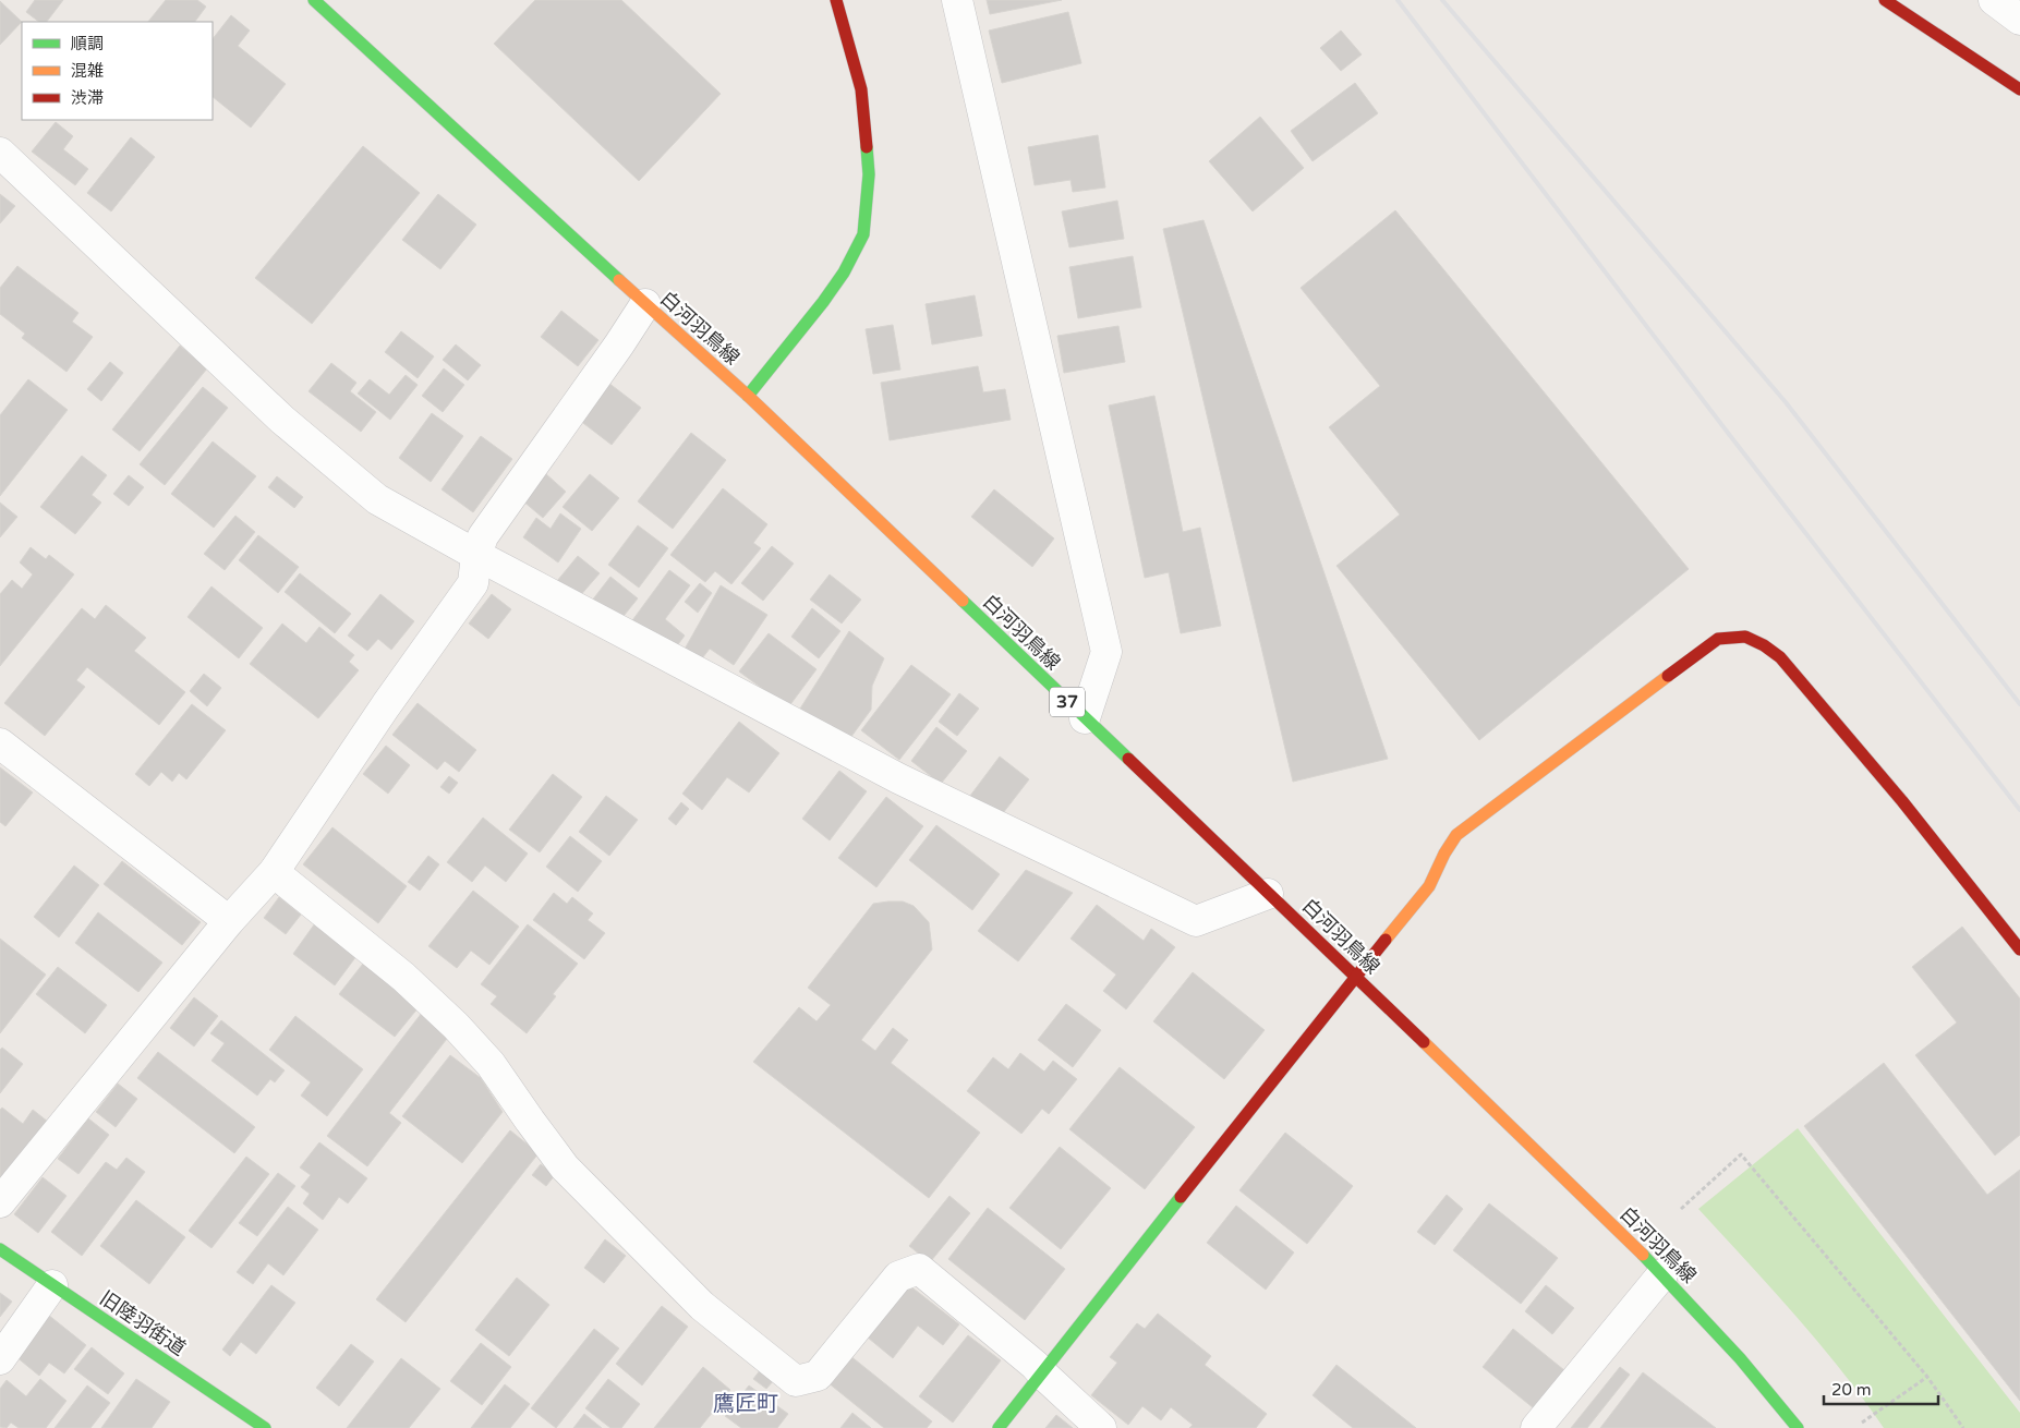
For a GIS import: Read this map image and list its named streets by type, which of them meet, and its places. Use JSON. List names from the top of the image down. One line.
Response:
{"streets":{"street":["白河羽鳥線","37","旧陸羽街道"]},"districts":["鷹匠町"],"legend":["順調","混雑","渋滞"],"scale_bar":"20 m"}
